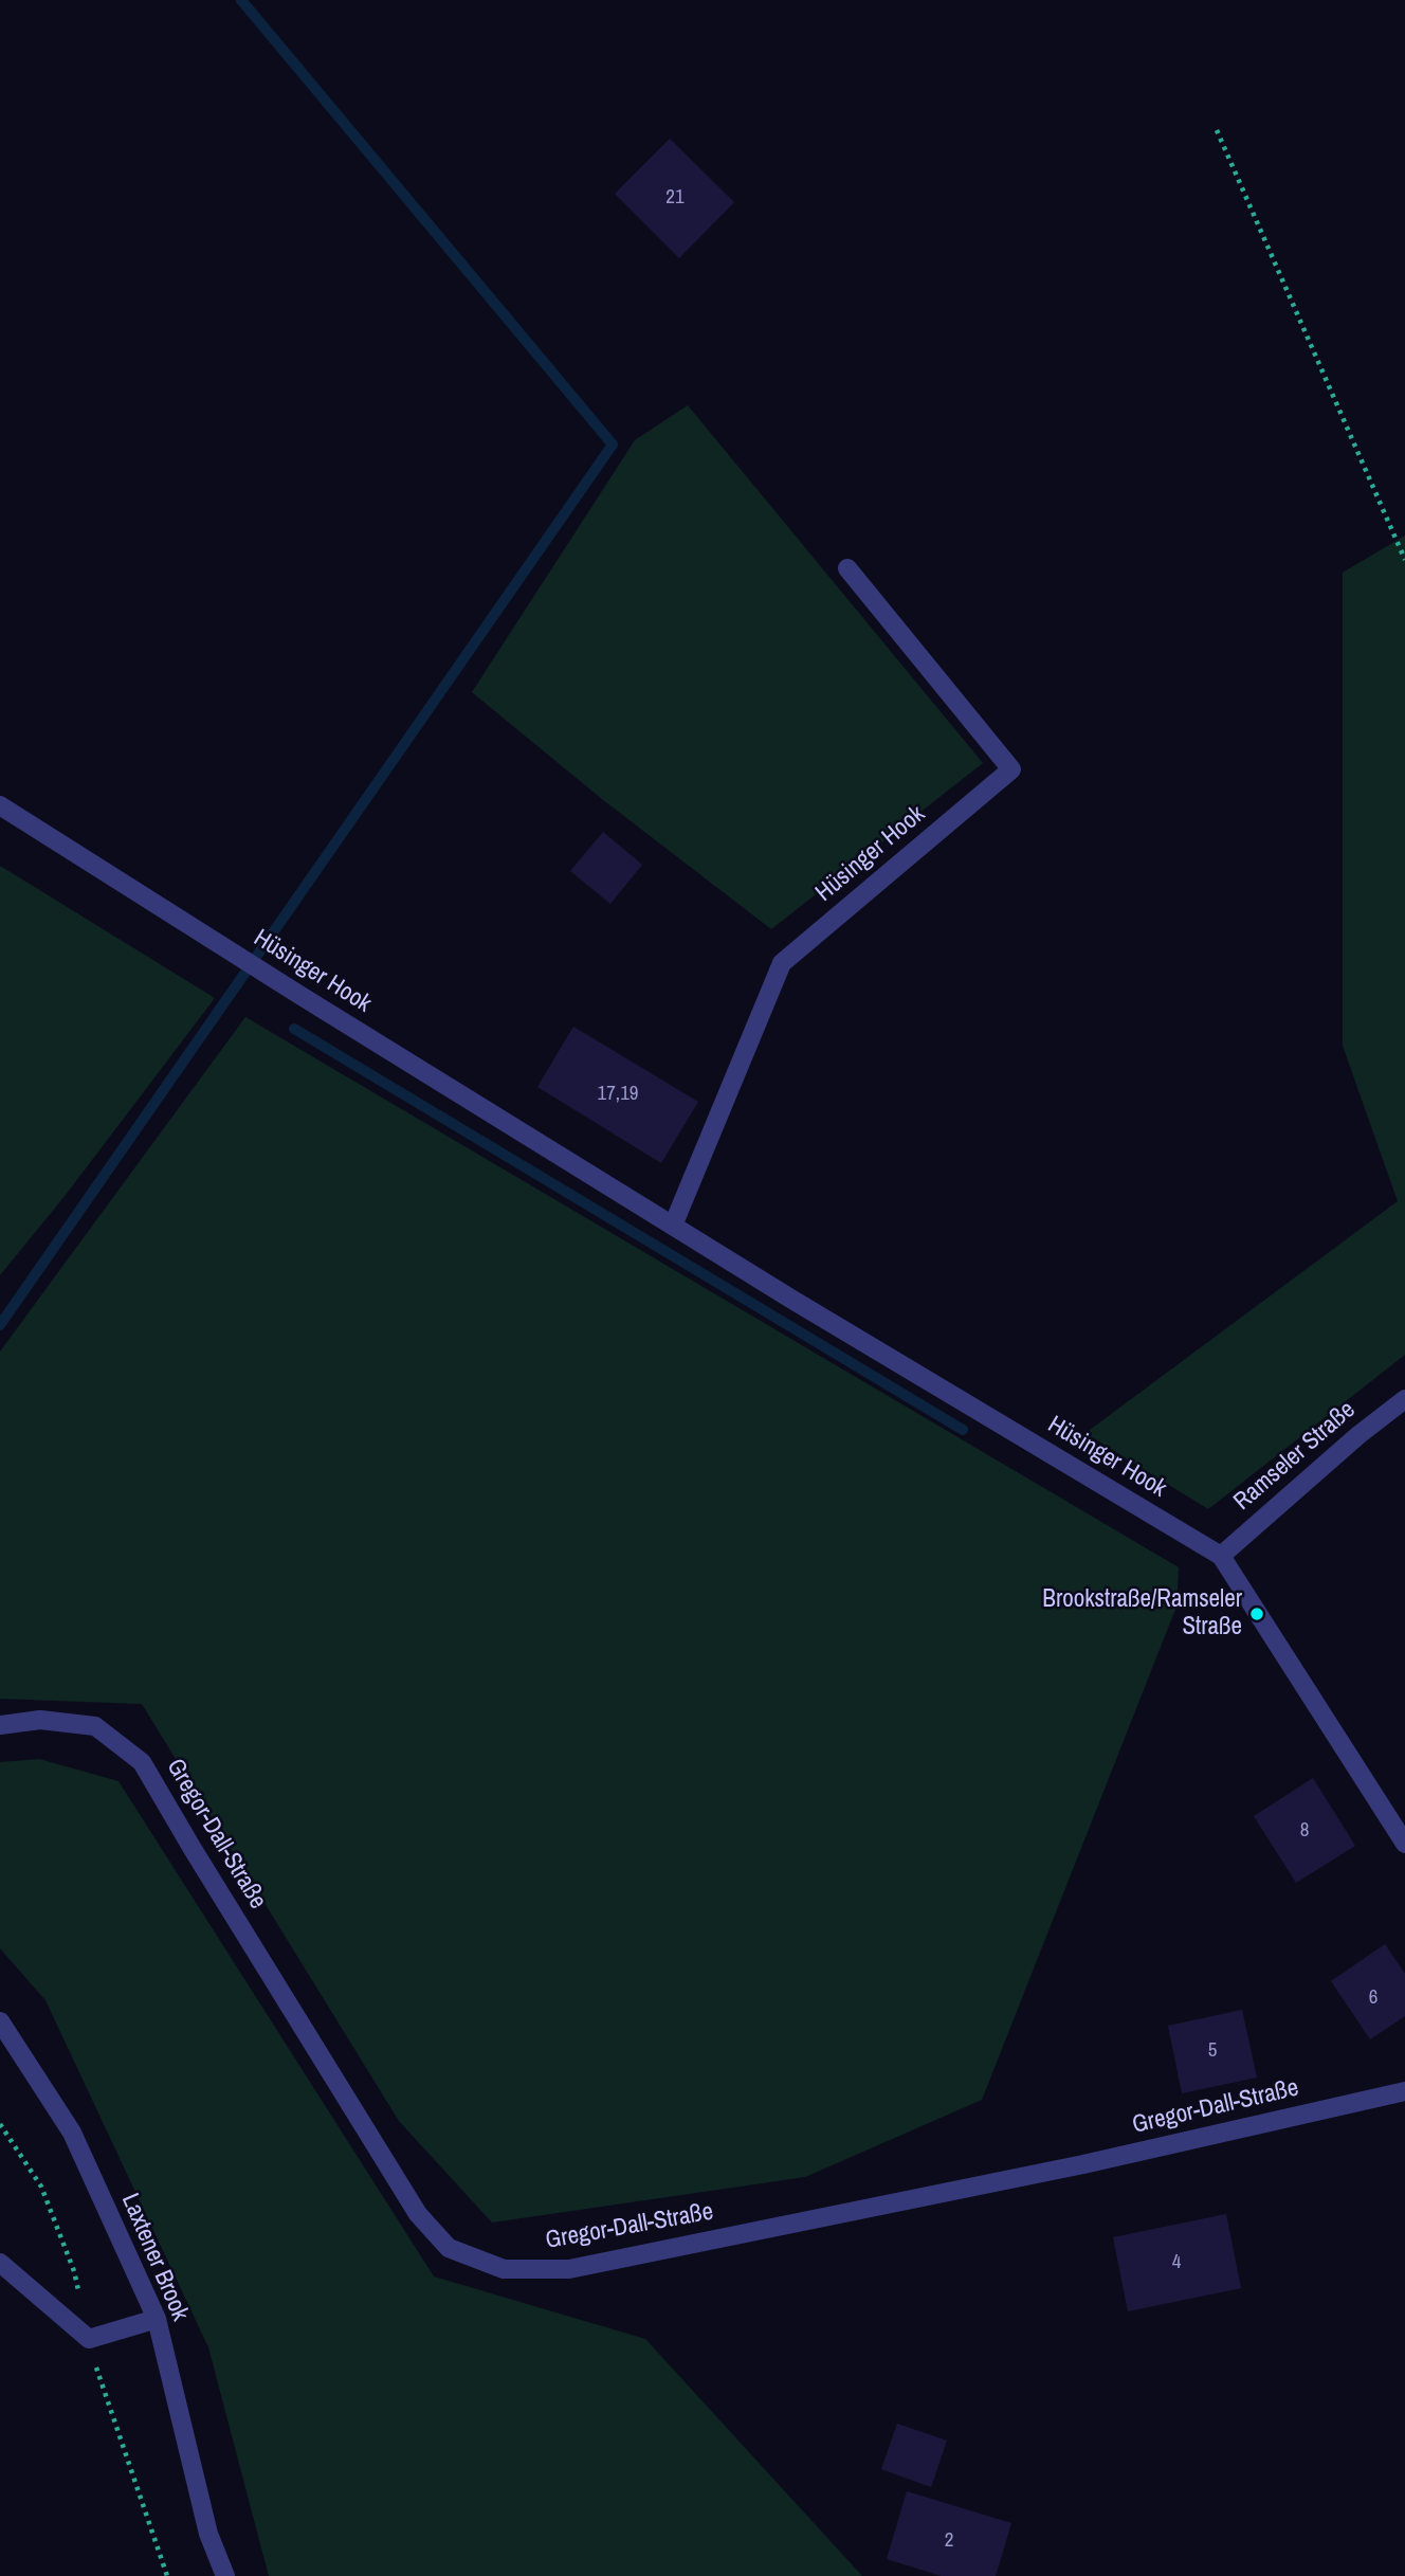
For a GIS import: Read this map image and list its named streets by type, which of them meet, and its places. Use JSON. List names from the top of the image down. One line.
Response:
{"streets":{"street":["Hüsinger Hook","Ramseler Straße","Gregor-Dall-Straße","Laxtener Brook"]},"crossings":[["Hüsinger Hook","Ramseler Straße"]],"places":["Brookstraße/Ramseler Straße"],"house_numbers":["21","17,19","8","6","5","4","2"]}
